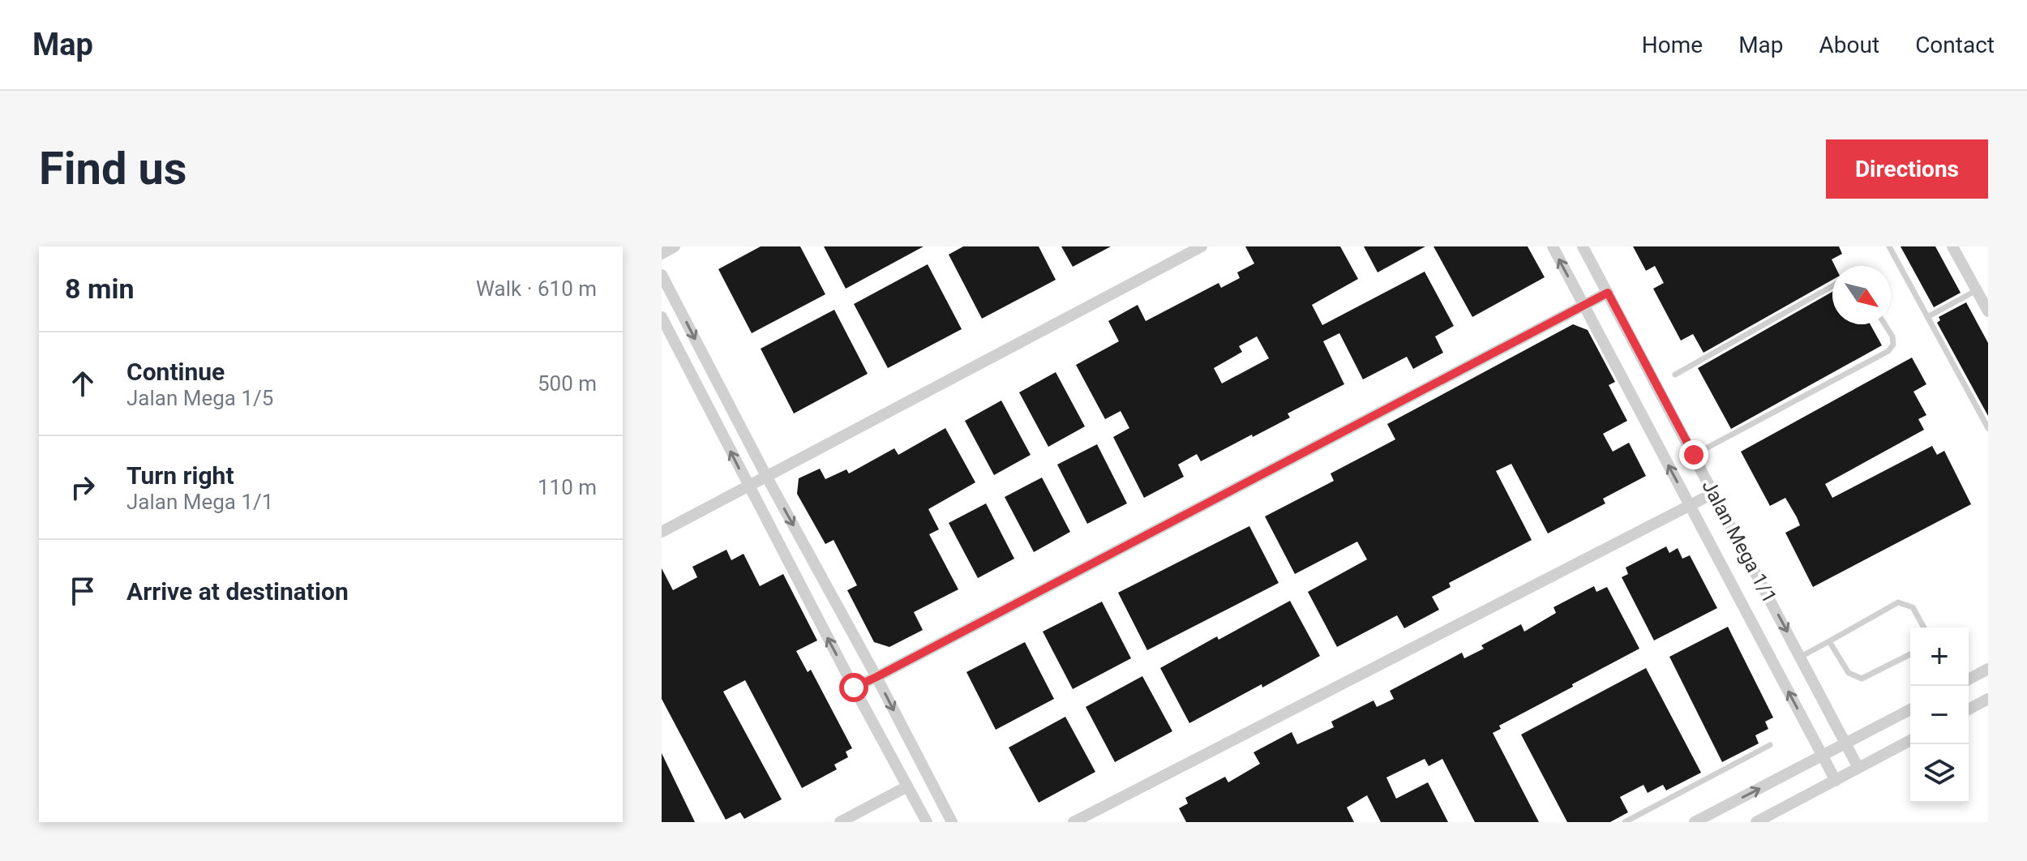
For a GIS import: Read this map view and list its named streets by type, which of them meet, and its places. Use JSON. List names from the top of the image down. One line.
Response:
{"streets":{"street":["Jalan Mega 1/1"]},"north":"bottom right","page":{"header":"Map","nav":["Home","Map","About","Contact"],"buttons":"Directions","title":"Find us","heading":["8 min","Walk · 610 m"],"list":[["Continue","Jalan Mega 1/5","500 m"],["Turn right","Jalan Mega 1/1","110 m"],"Arrive at destination"],"map_buttons":["+","−"]}}
